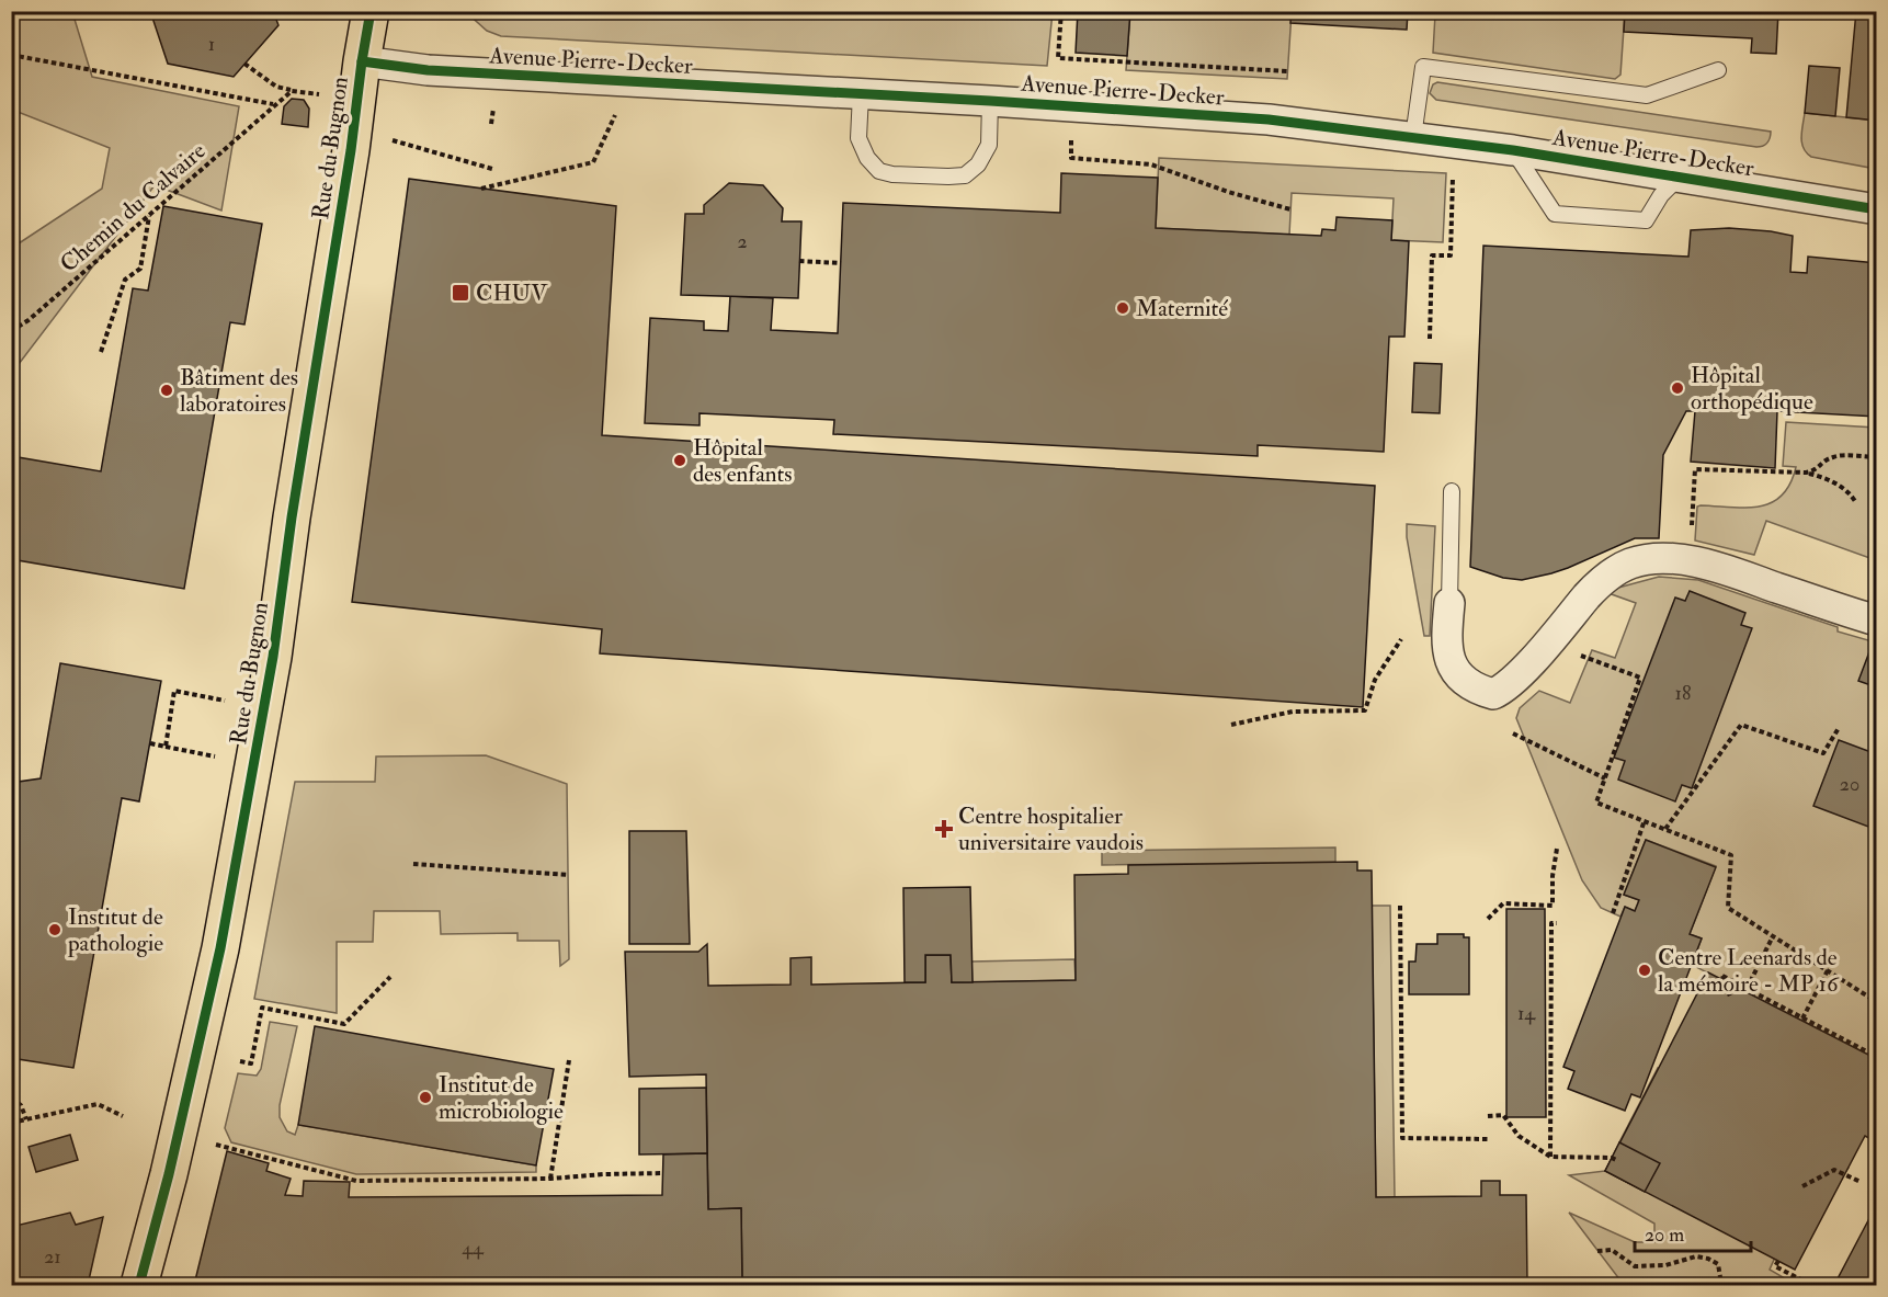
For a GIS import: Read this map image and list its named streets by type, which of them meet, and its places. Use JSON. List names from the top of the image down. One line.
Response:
{"streets":{"main road":["Rue du Bugnon"],"street":["Avenue Pierre-Decker"],"path":["Chemin du Calvaire"]},"crossings":[["Avenue Pierre-Decker","Rue du Bugnon"]],"places":{"transit":["CHUV"],"other":["Maternité","Hôpital orthopédique","Bâtiment des laboratoires","Hôpital des enfants","Institut de pathologie","Centre Leenards de la mémoire - MP 16","Institut de microbiologie"],"health":["Centre hospitalier universitaire vaudois"]},"house_numbers":["1","2","18","20","14","44","21"],"scale_bar":"20 m"}
